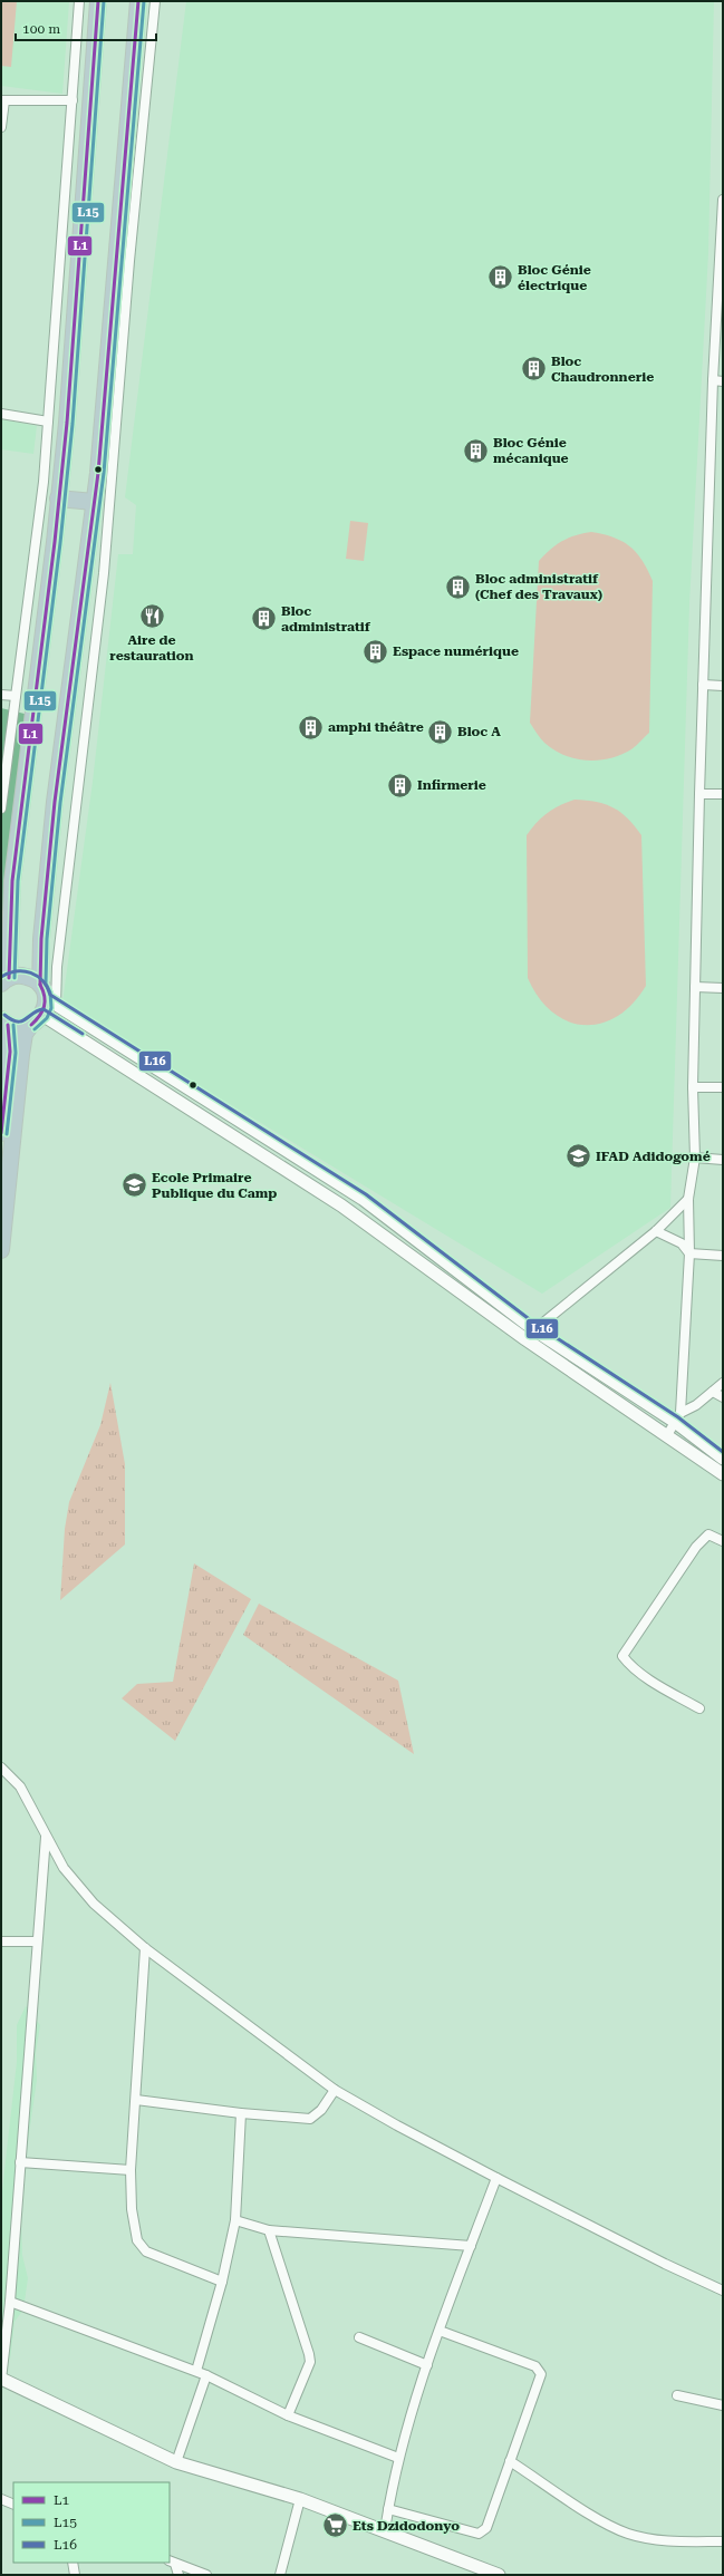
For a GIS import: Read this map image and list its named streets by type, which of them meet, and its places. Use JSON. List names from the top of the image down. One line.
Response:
{"places":{"building":["Bloc Génie électrique","Bloc Chaudronnerie","Bloc Génie mécanique","Bloc administratif (Chef des Travaux)","Bloc administratif","Espace numérique","amphi théâtre","Bloc A","Infirmerie"],"restaurant":["Aire de restauration"],"school or university":["IFAD Adidogomé","Ecole Primaire Publique du Camp"],"supermarket":["Ets Dzidodonyo"]},"lines":["transit line L1","transit line L15","transit line L16"],"legend":["L1","L15","L16"],"scale_bar":"100 m"}
